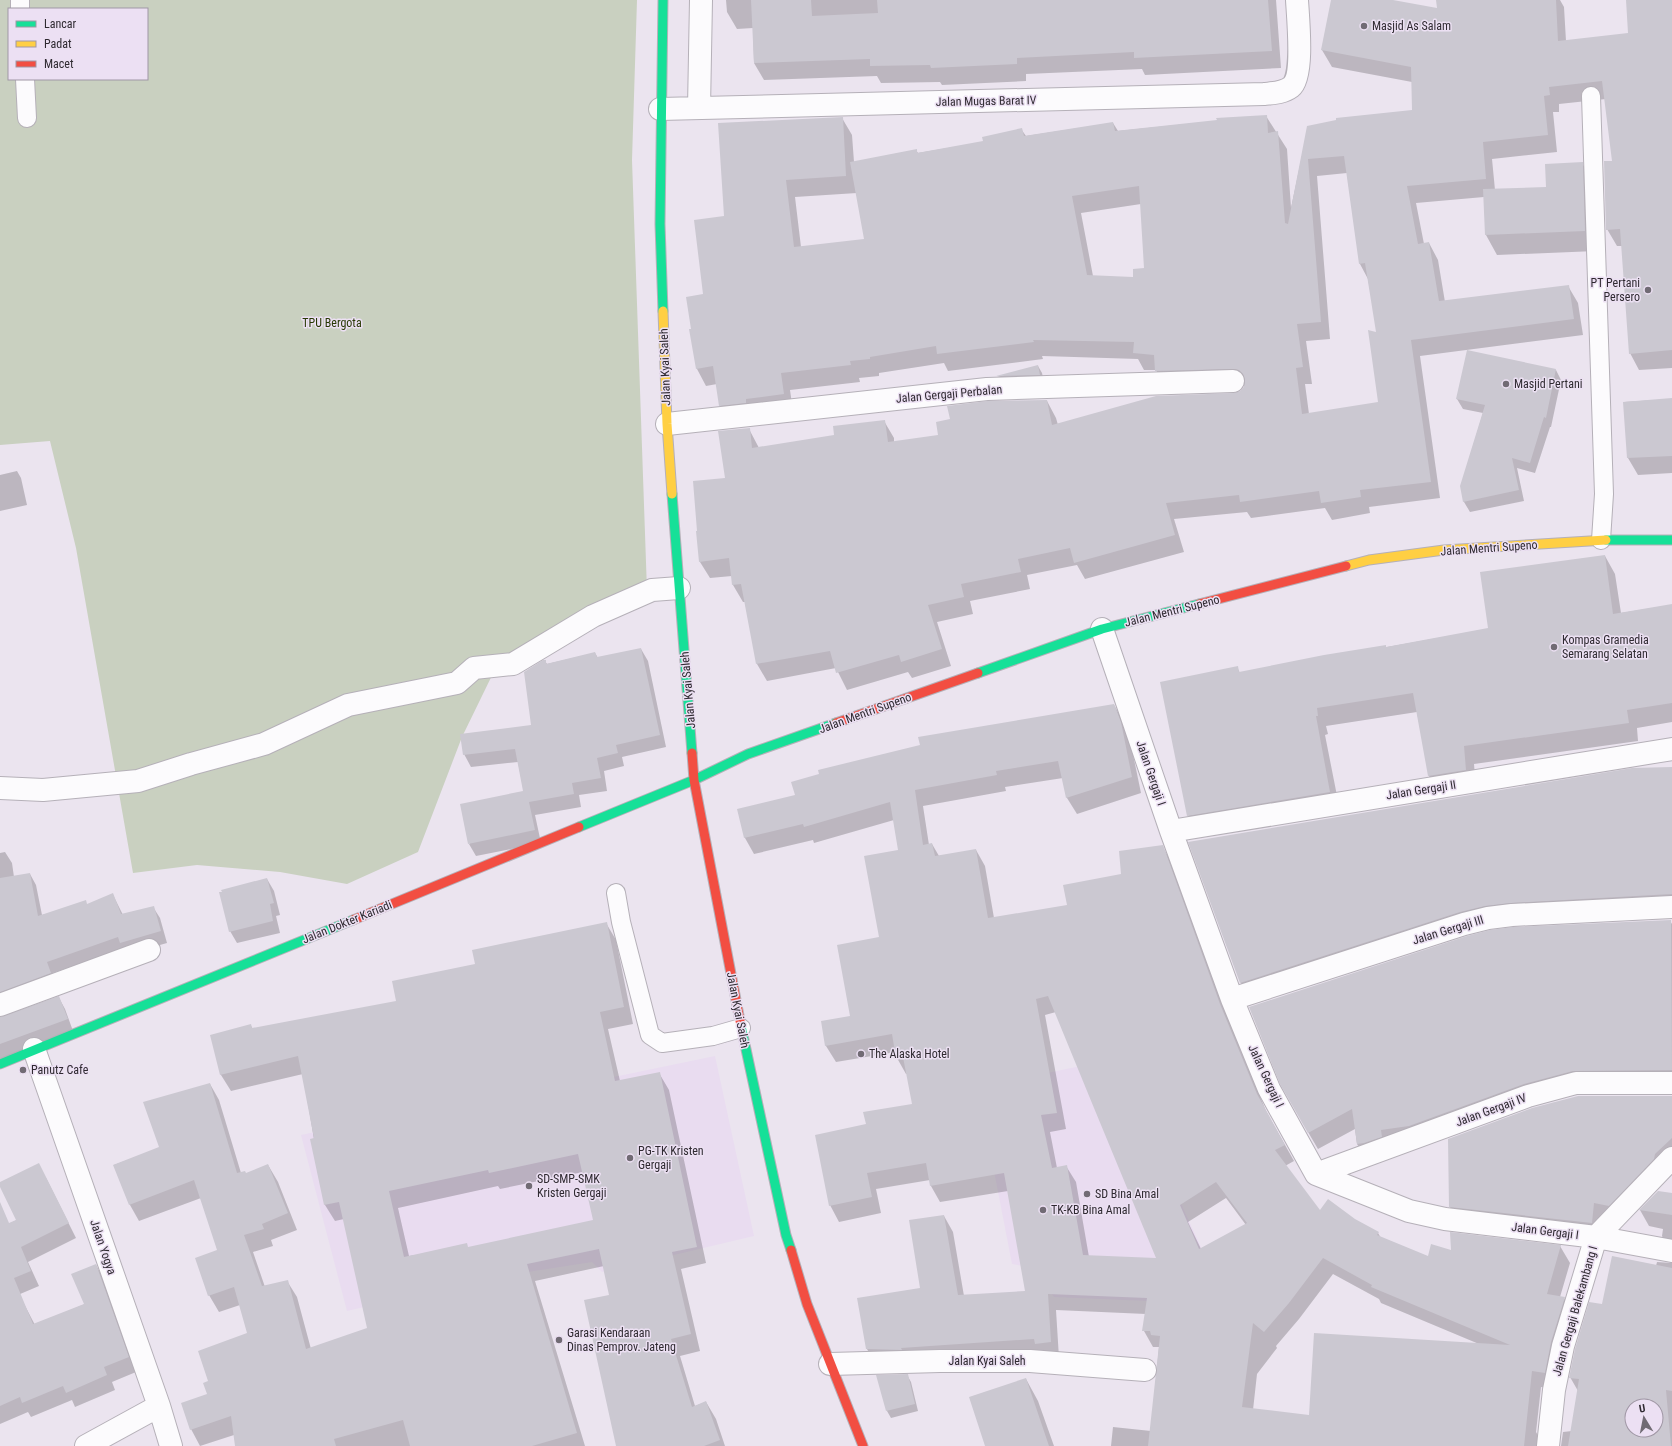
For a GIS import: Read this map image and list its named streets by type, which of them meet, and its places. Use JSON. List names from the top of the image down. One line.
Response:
{"streets":{"main road":["Jalan Kyai Saleh","Jalan Mentri Supeno","Jalan Dokter Kariadi"],"street":["Jalan Mugas Barat IV","Jalan Gergaji Perbalan","Jalan Gergaji I","Jalan Gergaji II","Jalan Gergaji III","Jalan Gergaji IV","Jalan Yogya","Jalan Gergaji Balekambang I"]},"crossings":[["Jalan Mugas Barat IV","Jalan Kyai Saleh"],["Jalan Kyai Saleh","Jalan Gergaji Perbalan"],["Jalan Kyai Saleh","Jalan Mentri Supeno"],["Jalan Kyai Saleh","Jalan Dokter Kariadi"],["Jalan Mentri Supeno","Jalan Gergaji I"],["Jalan Mentri Supeno","Jalan Dokter Kariadi"],["Jalan Gergaji I","Jalan Gergaji II"],["Jalan Gergaji I","Jalan Gergaji III"],["Jalan Gergaji I","Jalan Gergaji IV"],["Jalan Gergaji I","Jalan Gergaji Balekambang I"],["Jalan Dokter Kariadi","Jalan Yogya"]],"parks":["TPU Bergota"],"places":["Masjid As Salam","PT Pertani Persero","Masjid Pertani","Kompas Gramedia Semarang Selatan","The Alaska Hotel","Panutz Cafe","PG-TK Kristen Gergaji","SD-SMP-SMK Kristen Gergaji","SD Bina Amal","TK-KB Bina Amal","Garasi Kendaraan Dinas Pemprov. Jateng"],"legend":["Lancar","Padat","Macet"],"north":"top"}
